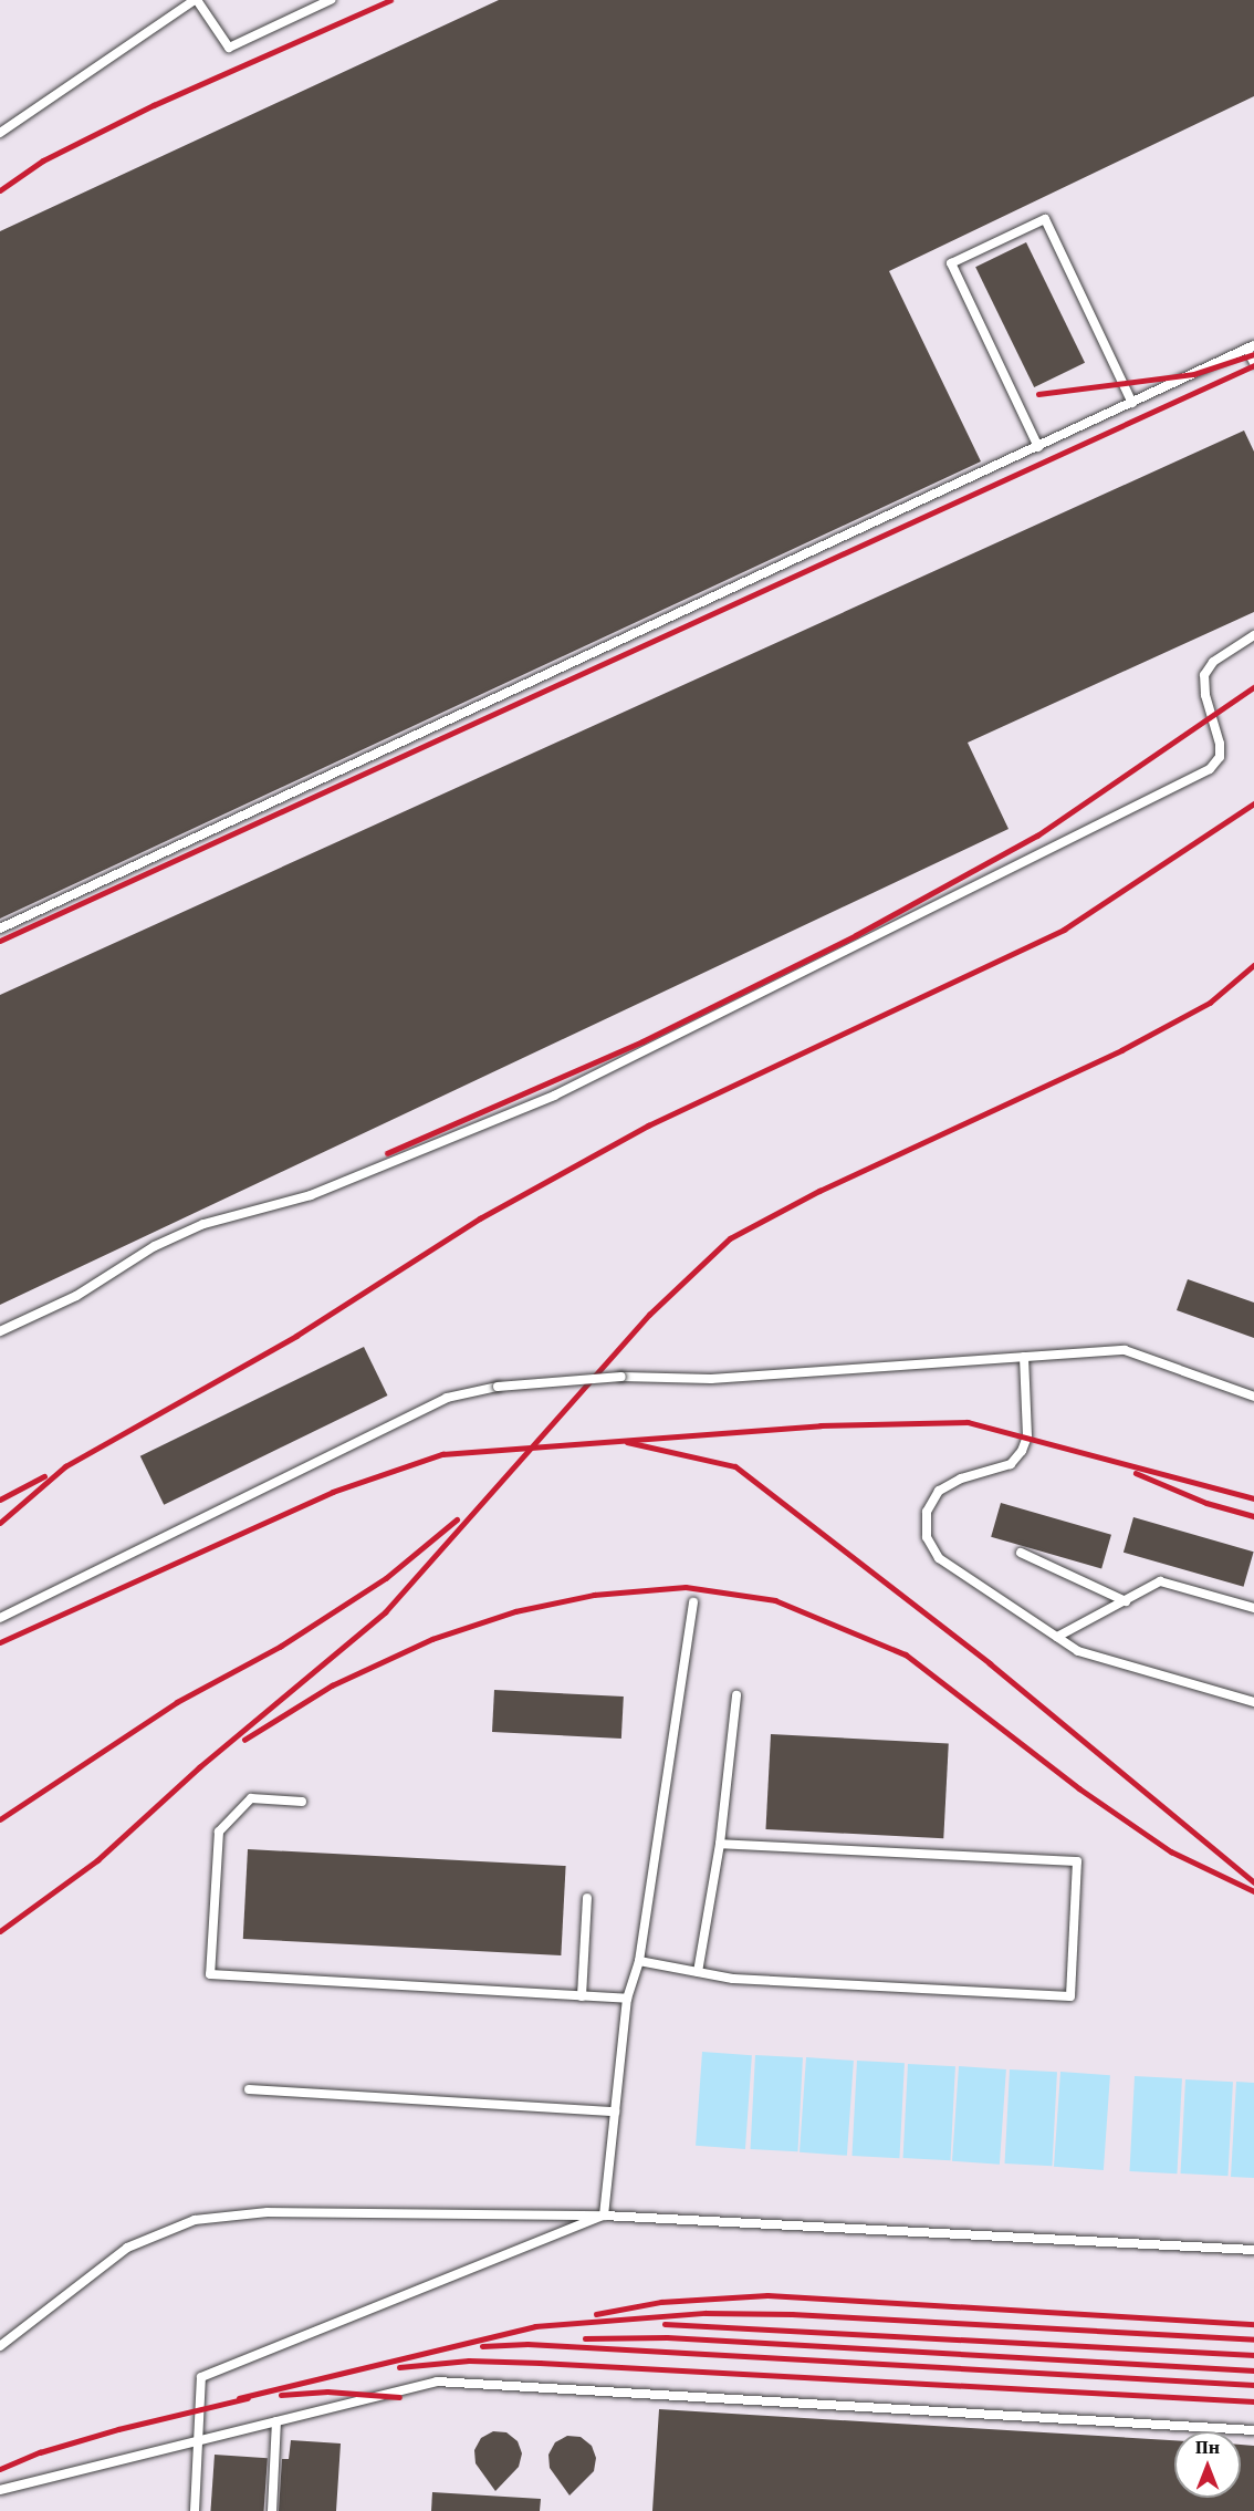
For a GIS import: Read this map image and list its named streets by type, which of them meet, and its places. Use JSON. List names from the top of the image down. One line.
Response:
{"north":"top"}
